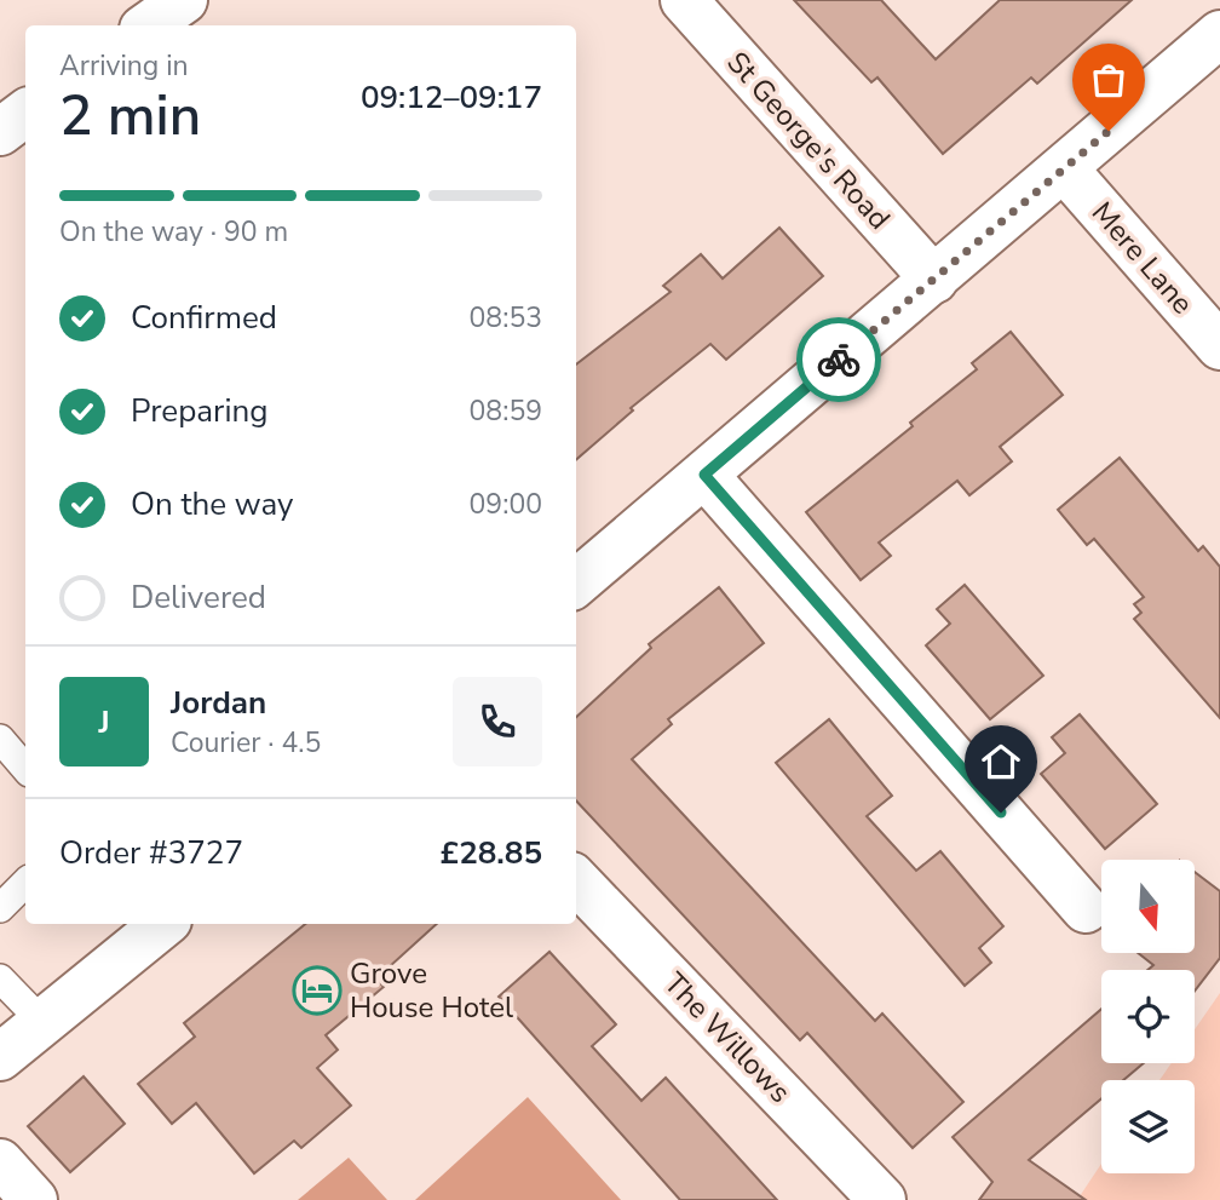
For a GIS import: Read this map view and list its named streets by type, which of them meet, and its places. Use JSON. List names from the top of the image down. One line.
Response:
{"streets":{"street":["St George's Road","Mere Lane","The Willows"]},"places":{"hotel":["Grove House Hotel"]},"north":"bottom","page":{"heading":["2 min","Arriving in","09:12–09:17"],"panel":["Jordan","Courier · 4.5","Order #3727","£28.85"],"bar":"On the way · 90 m","list":[["Confirmed","08:53"],["Preparing","08:59"],["On the way","09:00"],"Delivered"],"round":"J"}}
